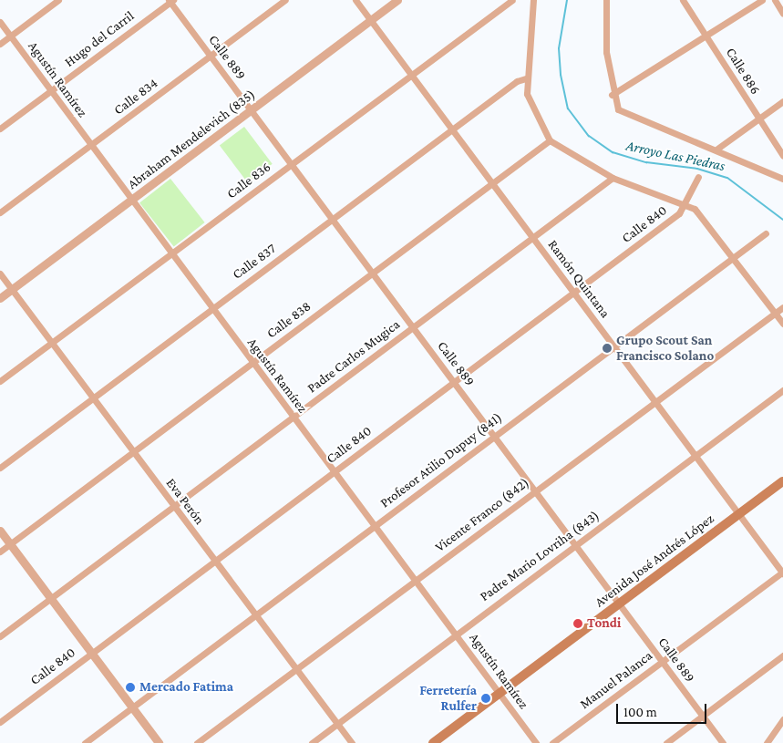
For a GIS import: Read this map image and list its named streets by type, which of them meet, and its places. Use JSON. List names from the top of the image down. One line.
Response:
{"streets":{"main road":["Avenida José Andrés López"],"street":["Hugo del Carril","Calle 889","Calle 886","Agustín Ramírez","Calle 834","Abraham Mendelevich (835)","Calle 836","Calle 840","Calle 837","Ramón Quintana","Calle 838","Padre Carlos Mugica","Profesor Atilio Dupuy (841)","Eva Perón","Vicente Franco (842)","Padre Mario Lovriha (843)","Manuel Palanca"]},"crossings":[["Hugo del Carril","Calle 889"],["Hugo del Carril","Agustín Ramírez"],["Calle 889","Calle 834"],["Calle 889","Abraham Mendelevich (835)"],["Calle 889","Calle 836"],["Calle 889","Calle 840"],["Calle 889","Calle 837"],["Calle 889","Calle 838"],["Calle 889","Padre Carlos Mugica"],["Calle 889","Profesor Atilio Dupuy (841)"],["Calle 889","Vicente Franco (842)"],["Calle 889","Padre Mario Lovriha (843)"],["Calle 889","Avenida José Andrés López"],["Calle 889","Manuel Palanca"],["Agustín Ramírez","Calle 834"],["Agustín Ramírez","Abraham Mendelevich (835)"],["Agustín Ramírez","Calle 836"],["Agustín Ramírez","Calle 840"],["Agustín Ramírez","Calle 837"],["Agustín Ramírez","Calle 838"],["Agustín Ramírez","Padre Carlos Mugica"],["Agustín Ramírez","Profesor Atilio Dupuy (841)"],["Agustín Ramírez","Vicente Franco (842)"],["Agustín Ramírez","Padre Mario Lovriha (843)"],["Agustín Ramírez","Avenida José Andrés López"],["Abraham Mendelevich (835)","Ramón Quintana"],["Abraham Mendelevich (835)","Eva Perón"],["Calle 836","Ramón Quintana"],["Calle 836","Eva Perón"],["Calle 840","Ramón Quintana"],["Calle 840","Eva Perón"],["Calle 837","Ramón Quintana"],["Calle 837","Eva Perón"],["Ramón Quintana","Calle 838"],["Ramón Quintana","Padre Carlos Mugica"],["Ramón Quintana","Profesor Atilio Dupuy (841)"],["Ramón Quintana","Vicente Franco (842)"],["Ramón Quintana","Padre Mario Lovriha (843)"],["Ramón Quintana","Avenida José Andrés López"],["Ramón Quintana","Manuel Palanca"],["Calle 838","Eva Perón"],["Padre Carlos Mugica","Eva Perón"],["Profesor Atilio Dupuy (841)","Eva Perón"],["Eva Perón","Vicente Franco (842)"],["Eva Perón","Padre Mario Lovriha (843)"]],"water":["Arroyo Las Piedras"],"places":["Grupo Scout San Francisco Solano","Tondi","Mercado Fatima","Ferretería Rulfer"],"scale_bar":"100 m"}
